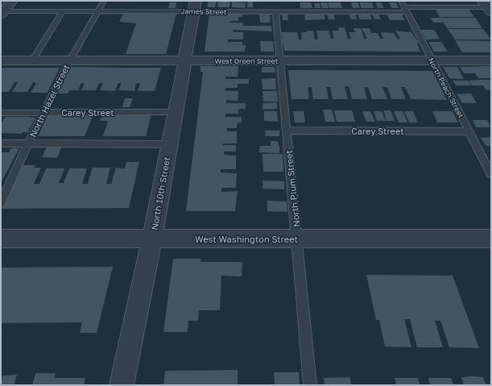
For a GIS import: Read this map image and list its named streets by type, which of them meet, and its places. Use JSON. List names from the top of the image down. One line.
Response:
{"streets":{"street":["West Green Street","North 10th Street","West Washington Street"],"lane":["James Street","North Peach Street","North Hazel Street","Carey Street","North Plum Street"]},"crossings":[["James Street","North Peach Street"],["James Street","North Hazel Street"],["James Street","North Plum Street"],["James Street","North 10th Street"],["West Green Street","North Peach Street"],["West Green Street","North Hazel Street"],["West Green Street","North Plum Street"],["West Green Street","North 10th Street"],["North Peach Street","Carey Street"],["North Hazel Street","Carey Street"],["Carey Street","North Plum Street"],["Carey Street","North 10th Street"],["North Plum Street","West Washington Street"],["North 10th Street","West Washington Street"]]}
